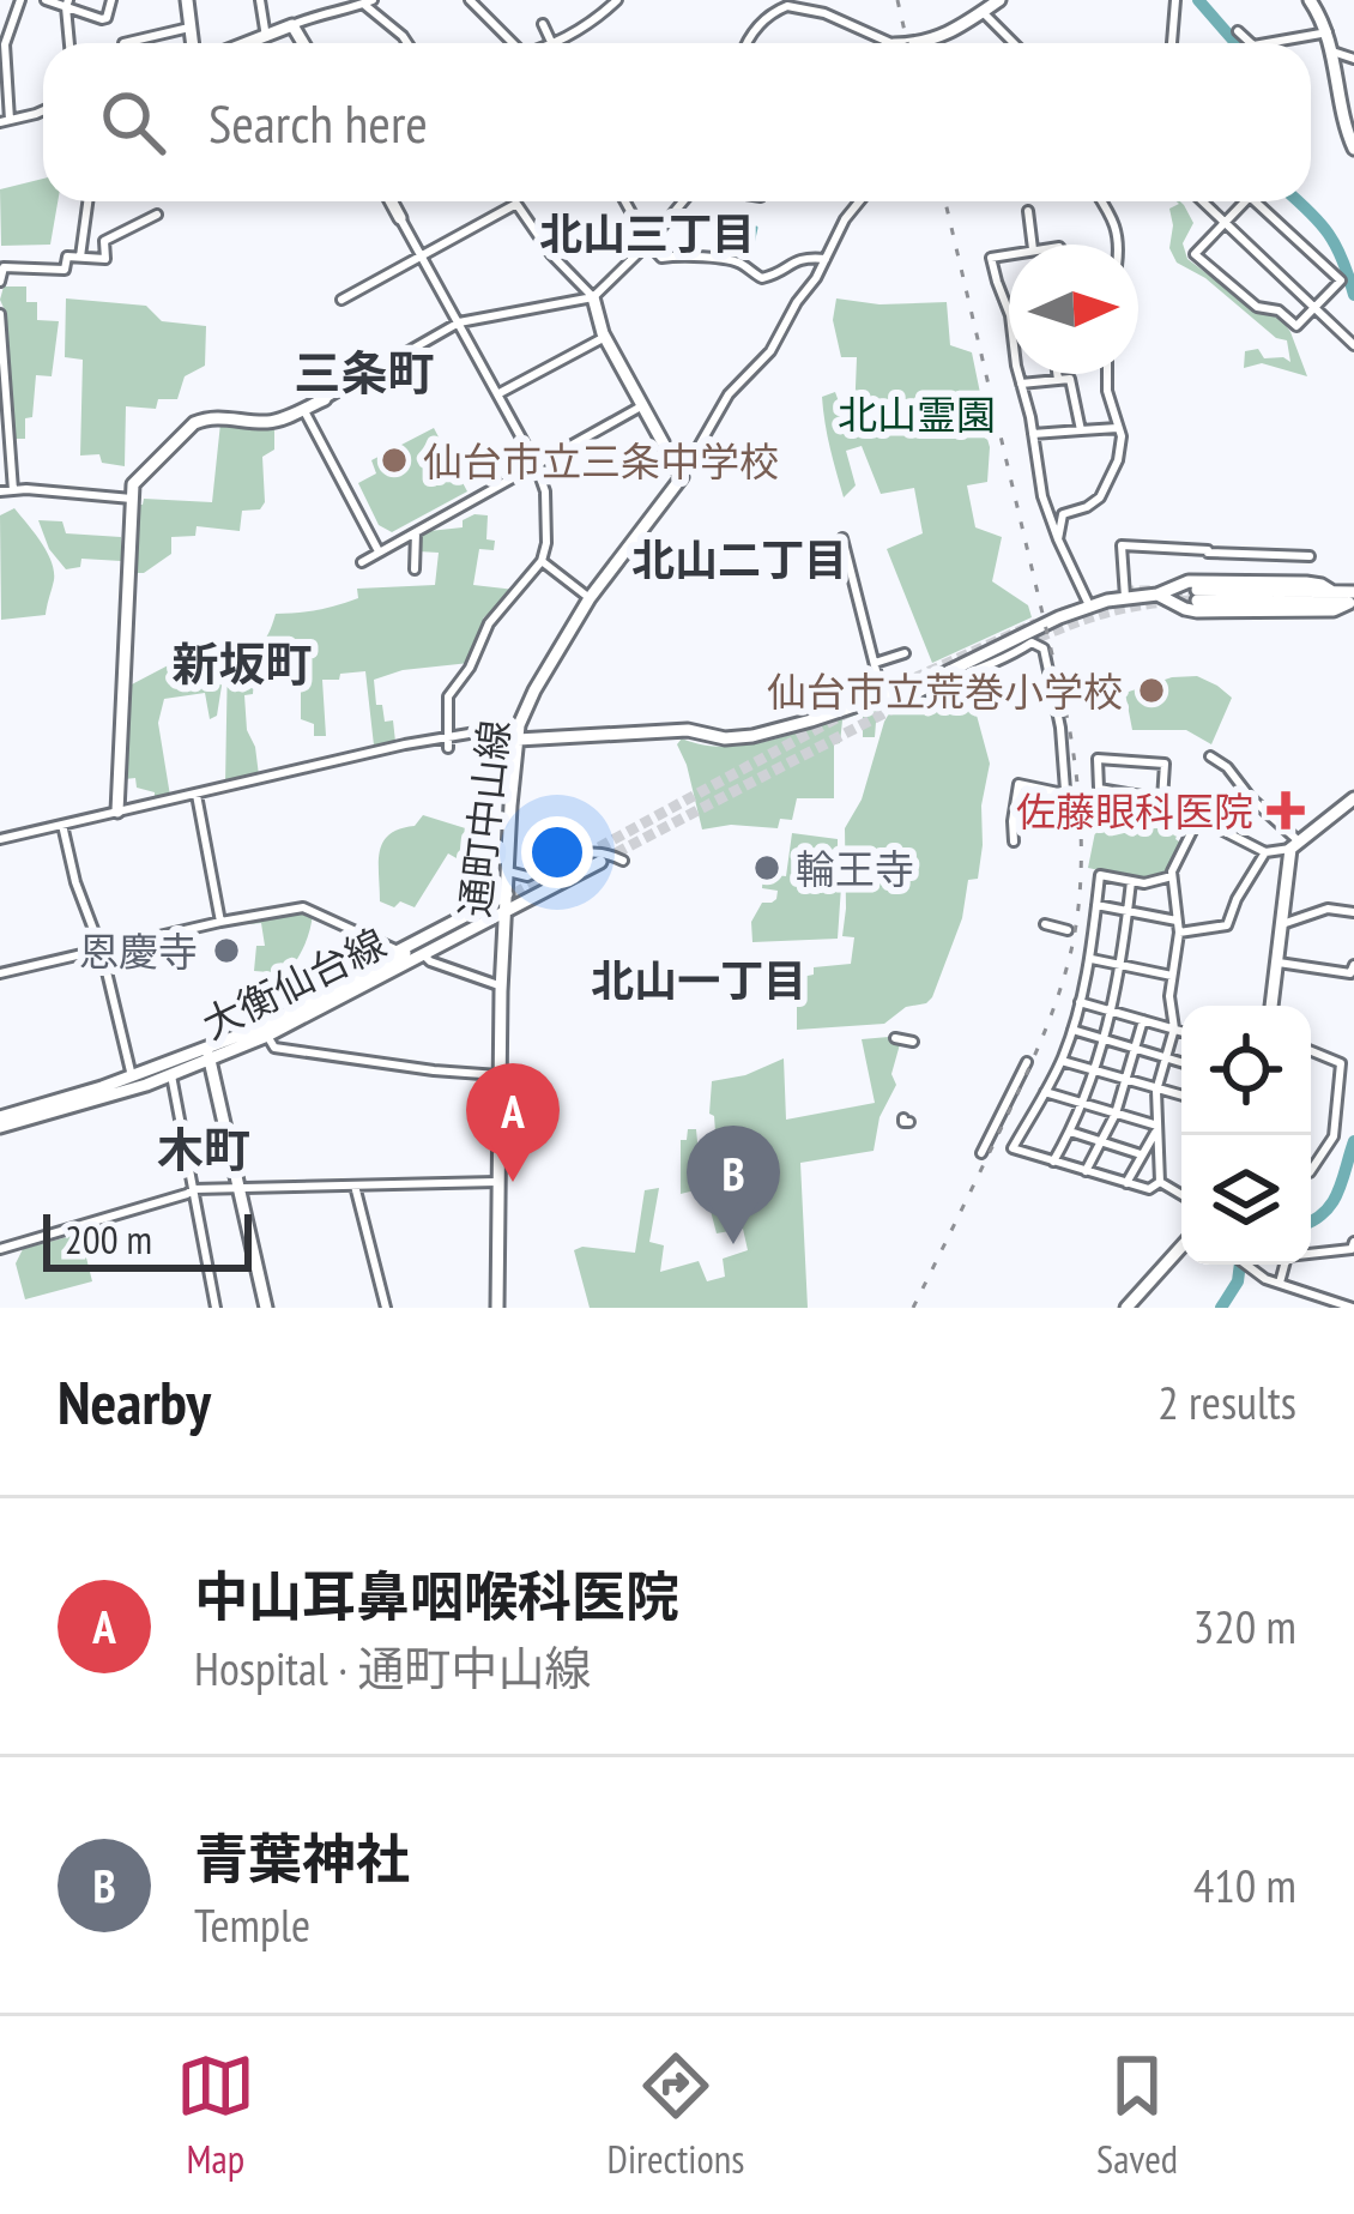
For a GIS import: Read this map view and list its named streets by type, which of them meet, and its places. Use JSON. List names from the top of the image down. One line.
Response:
{"streets":{"street":["通町中山線","大衡仙台線"]},"crossings":[["通町中山線","大衡仙台線"]],"districts":["北山三丁目","三条町","北山二丁目","新坂町","北山一丁目","木町"],"parks":["北山霊園"],"places":{"other":["仙台市立三条中学校","仙台市立荒巻小学校","輪王寺","恩慶寺"],"health":["佐藤眼科医院"]},"scale_bar":"200 m","north":"right","page":{"search":"Search here","pins":["A","B"],"scale":"200 m","heading":["Nearby","2 results"],"list":[{"mark":"A","name":"中山耳鼻咽喉科医院","note":"Hospital · 通町中山線","value":"320 m"},{"mark":"B","name":"青葉神社","note":"Temple","value":"410 m"}],"nav":["Map","Directions","Saved"]}}
